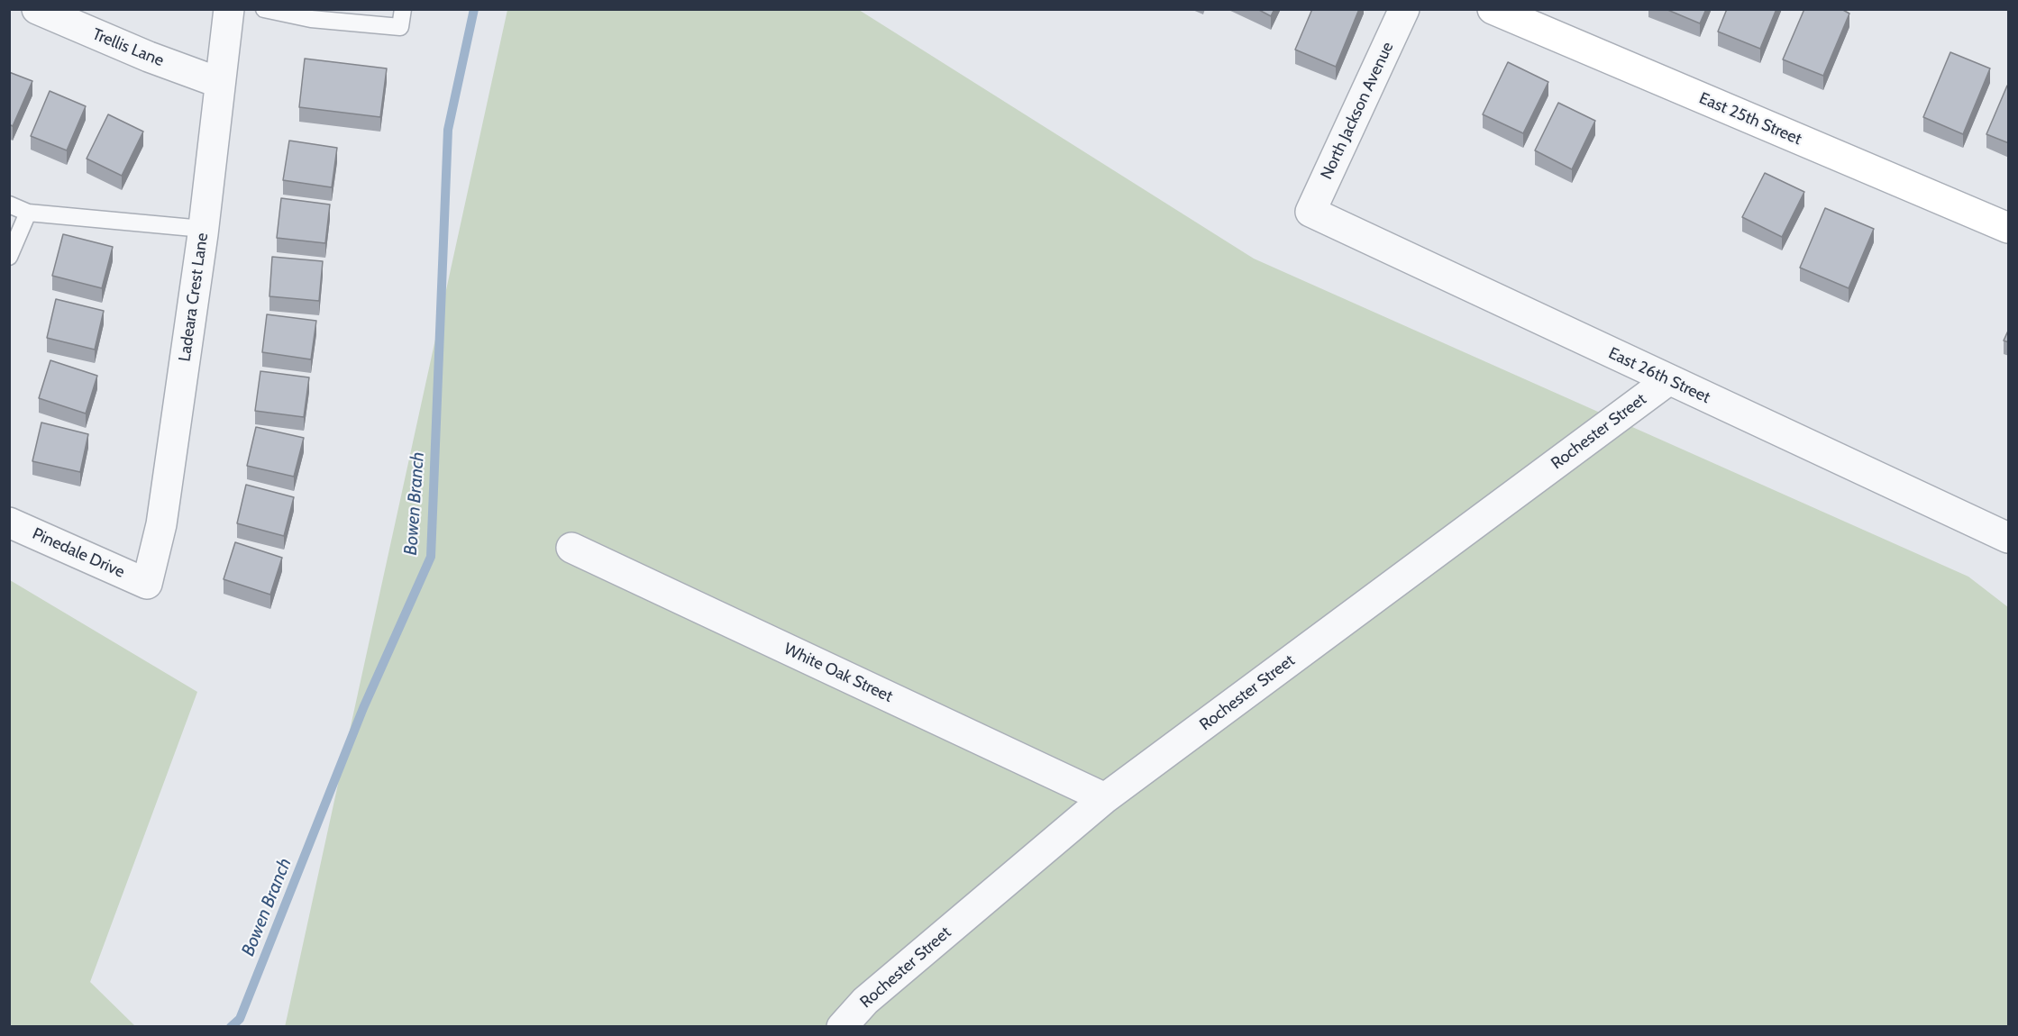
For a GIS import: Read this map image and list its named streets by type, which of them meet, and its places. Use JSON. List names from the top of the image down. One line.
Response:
{"streets":{"street":["Trellis Lane","North Jackson Avenue","East 25th Street","Ladeara Crest Lane","East 26th Street","Rochester Street","Pinedale Drive","White Oak Street"]},"crossings":[["Trellis Lane","Ladeara Crest Lane"],["North Jackson Avenue","East 26th Street"],["Ladeara Crest Lane","Pinedale Drive"],["East 26th Street","Rochester Street"],["Rochester Street","White Oak Street"]],"water":["Bowen Branch"]}
